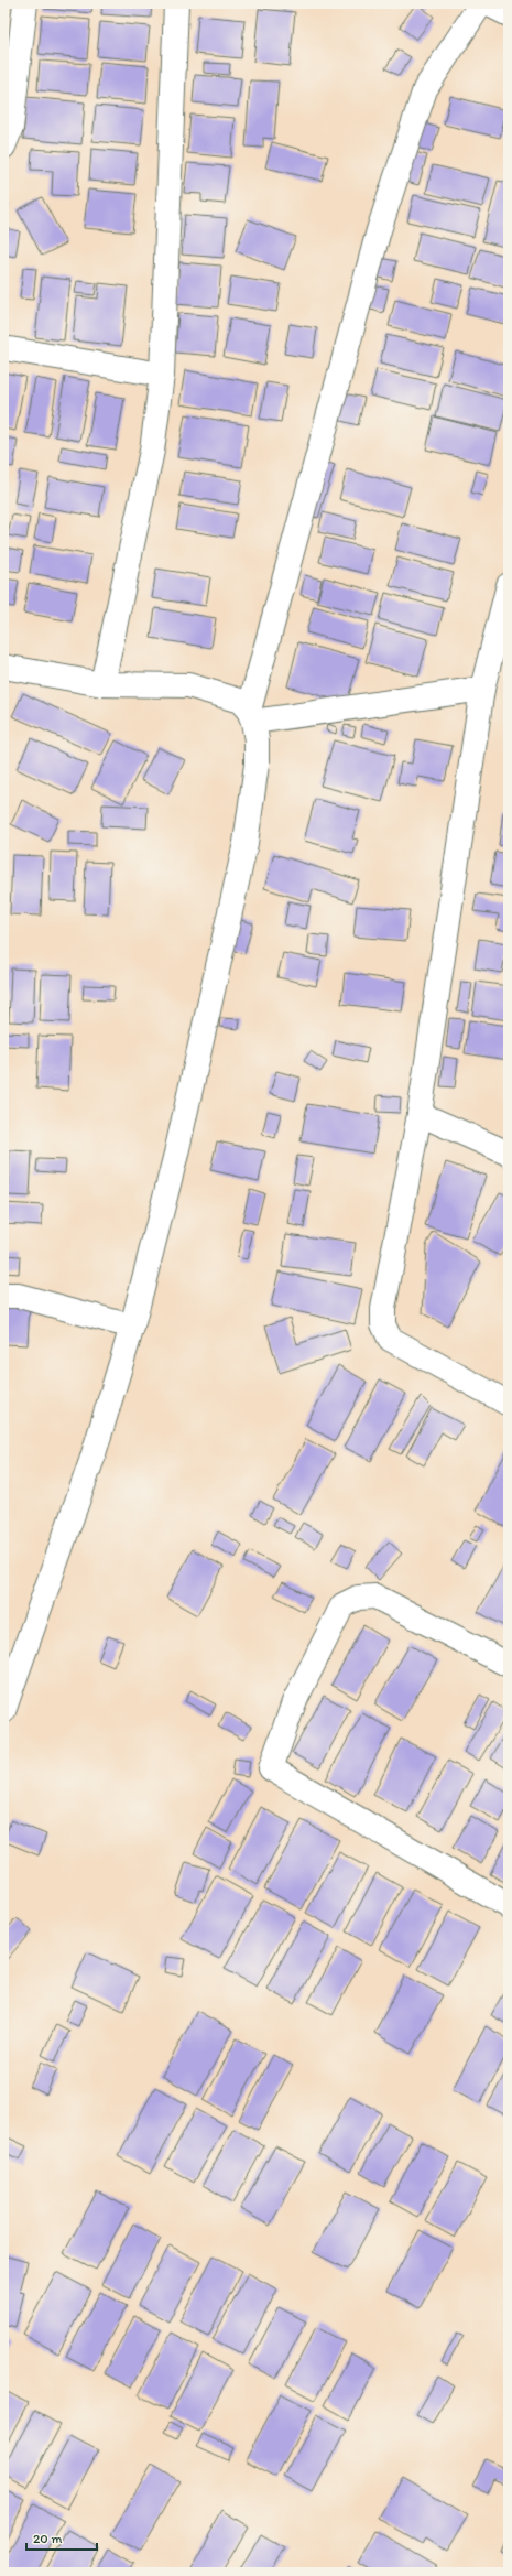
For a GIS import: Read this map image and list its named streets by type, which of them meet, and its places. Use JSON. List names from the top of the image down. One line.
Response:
{"scale_bar":"20 m"}
